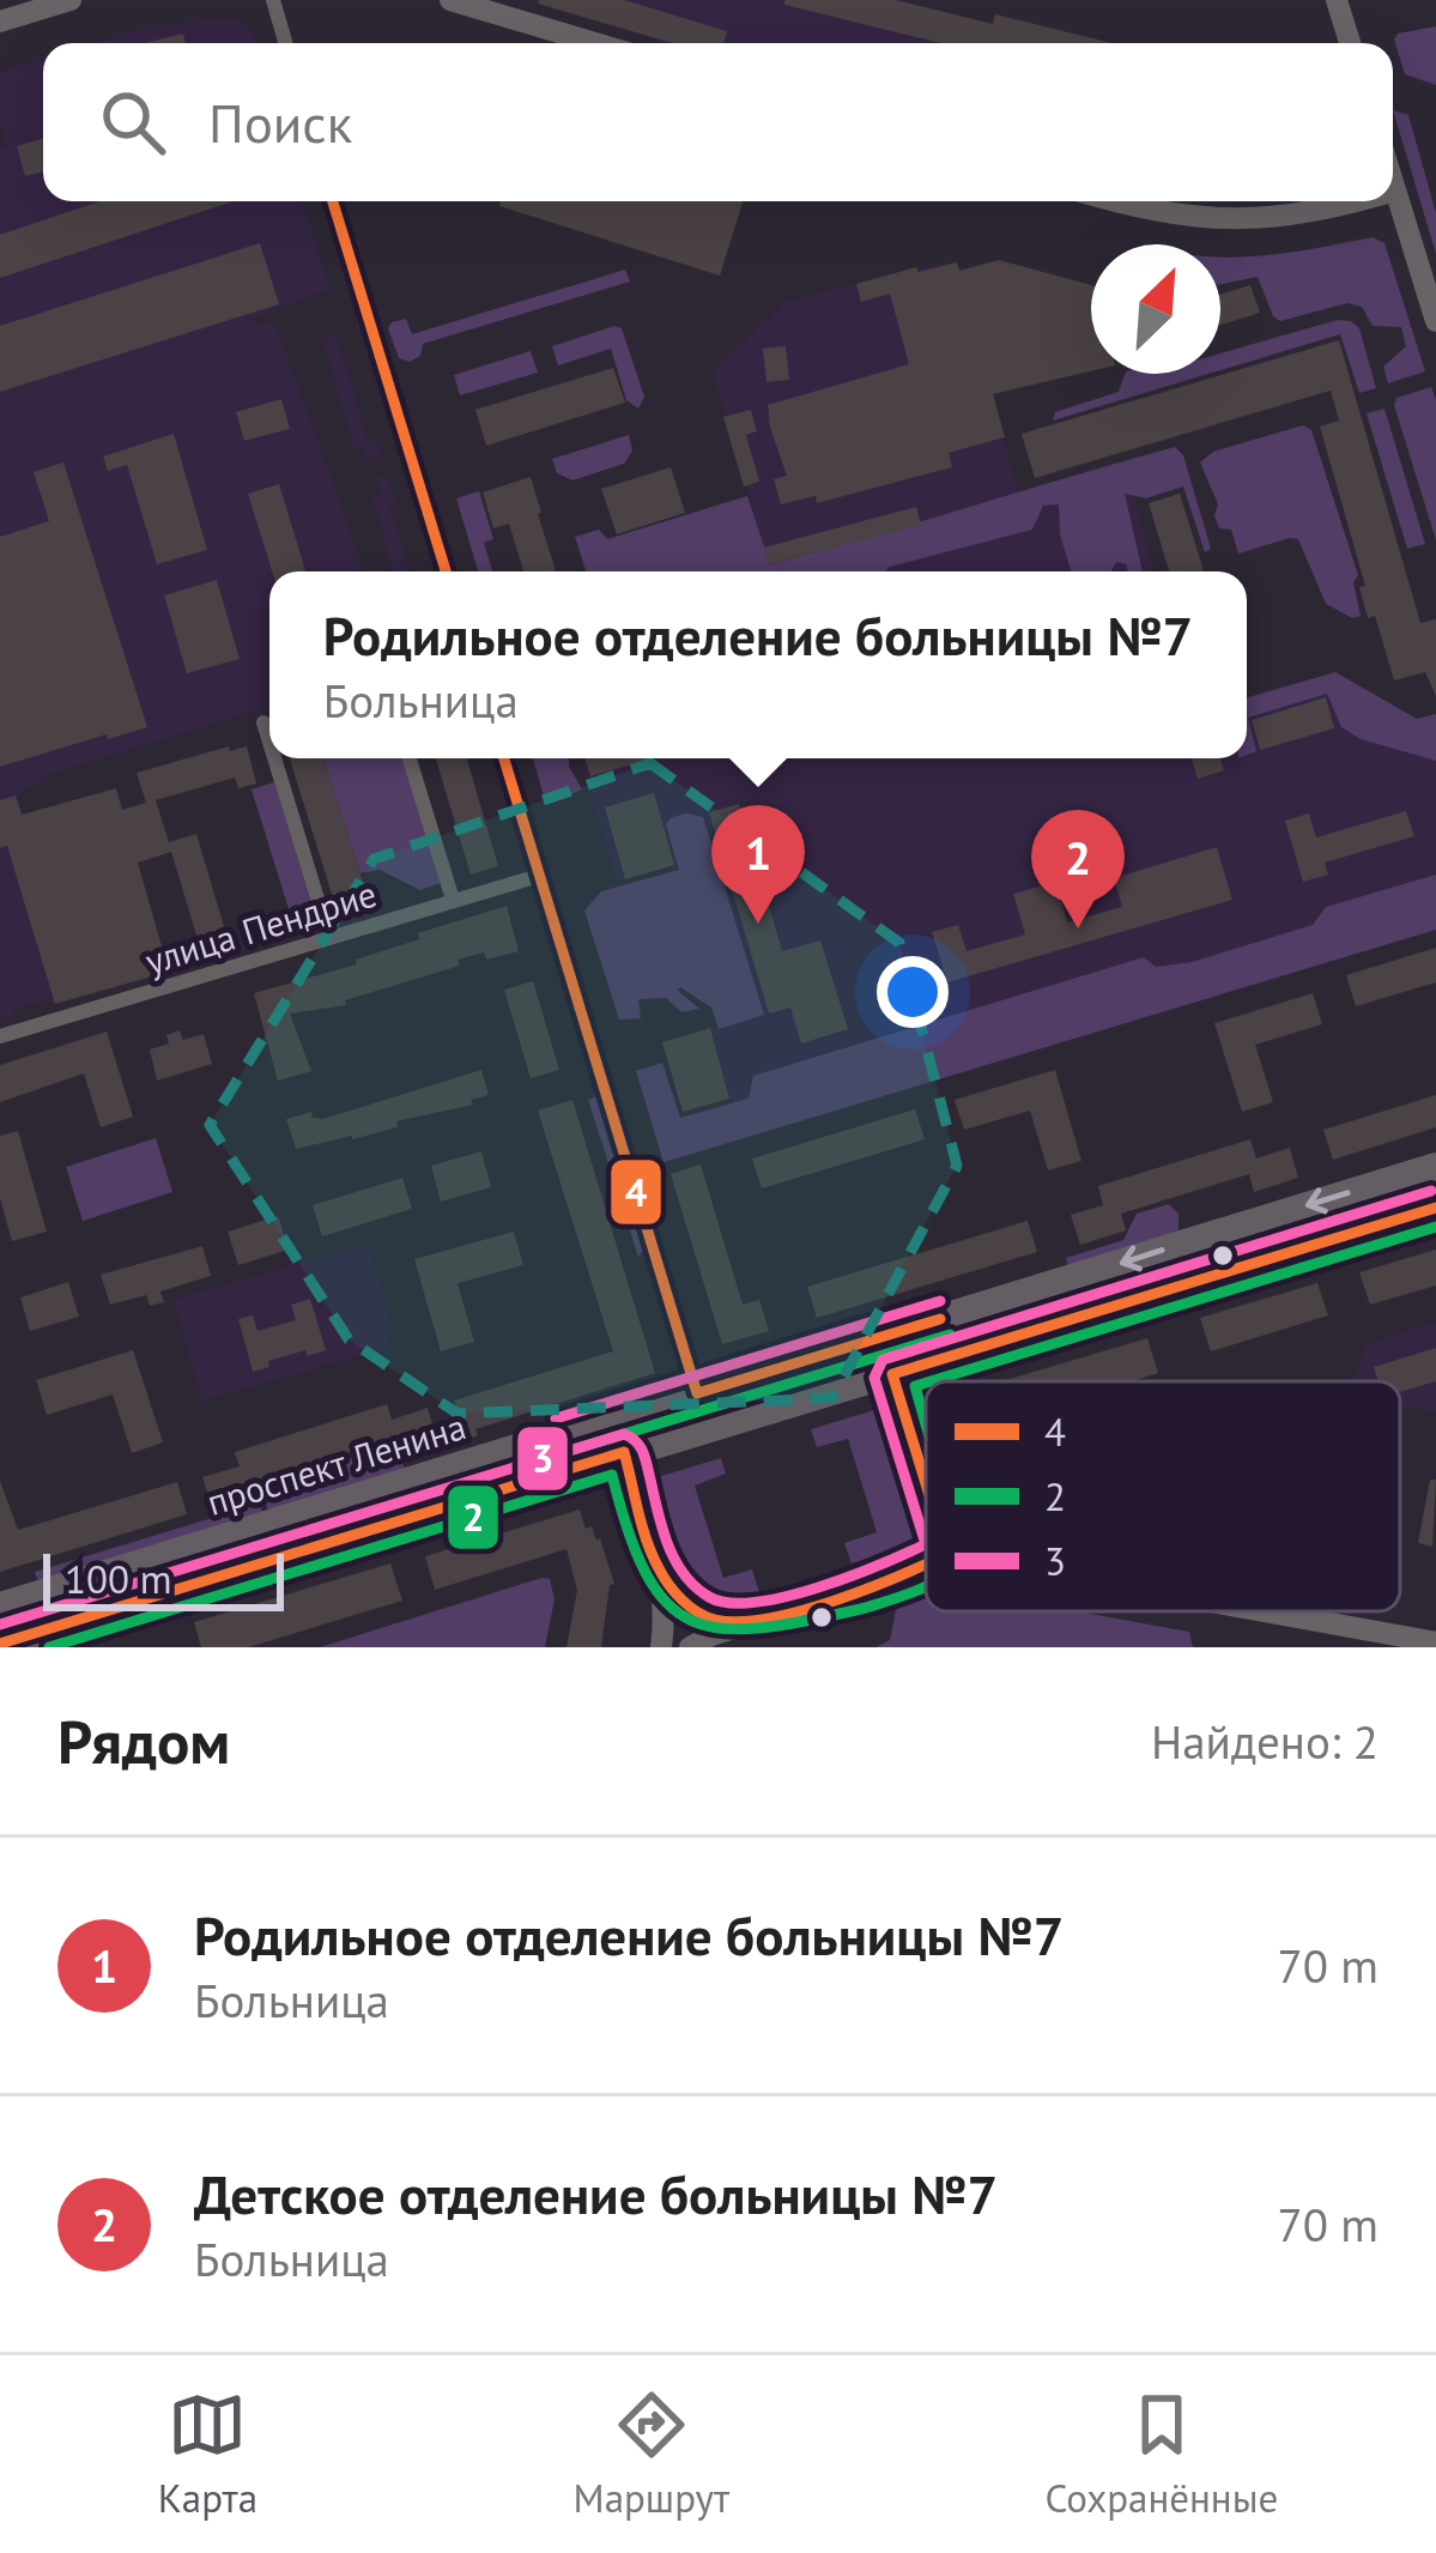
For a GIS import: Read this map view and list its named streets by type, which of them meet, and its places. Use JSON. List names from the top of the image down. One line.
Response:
{"streets":{"highway":["проспект Ленина"],"street":["улица Пендрие"]},"lines":["transit line 4","transit line 3","transit line 2"],"legend":["4","2","3"],"scale_bar":"100 m","north":"top right","page":{"search":"Поиск","popup":["Родильное отделение больницы №7","Больница"],"pins":["1","2"],"scale":"100 m","heading":["Рядом","Найдено: 2"],"list":[{"mark":"1","name":"Родильное отделение больницы №7","note":"Больница","value":"70 m"},{"mark":"2","name":"Детское отделение больницы №7","note":"Больница","value":"70 m"}],"nav":["Карта","Маршрут","Сохранённые"]}}
